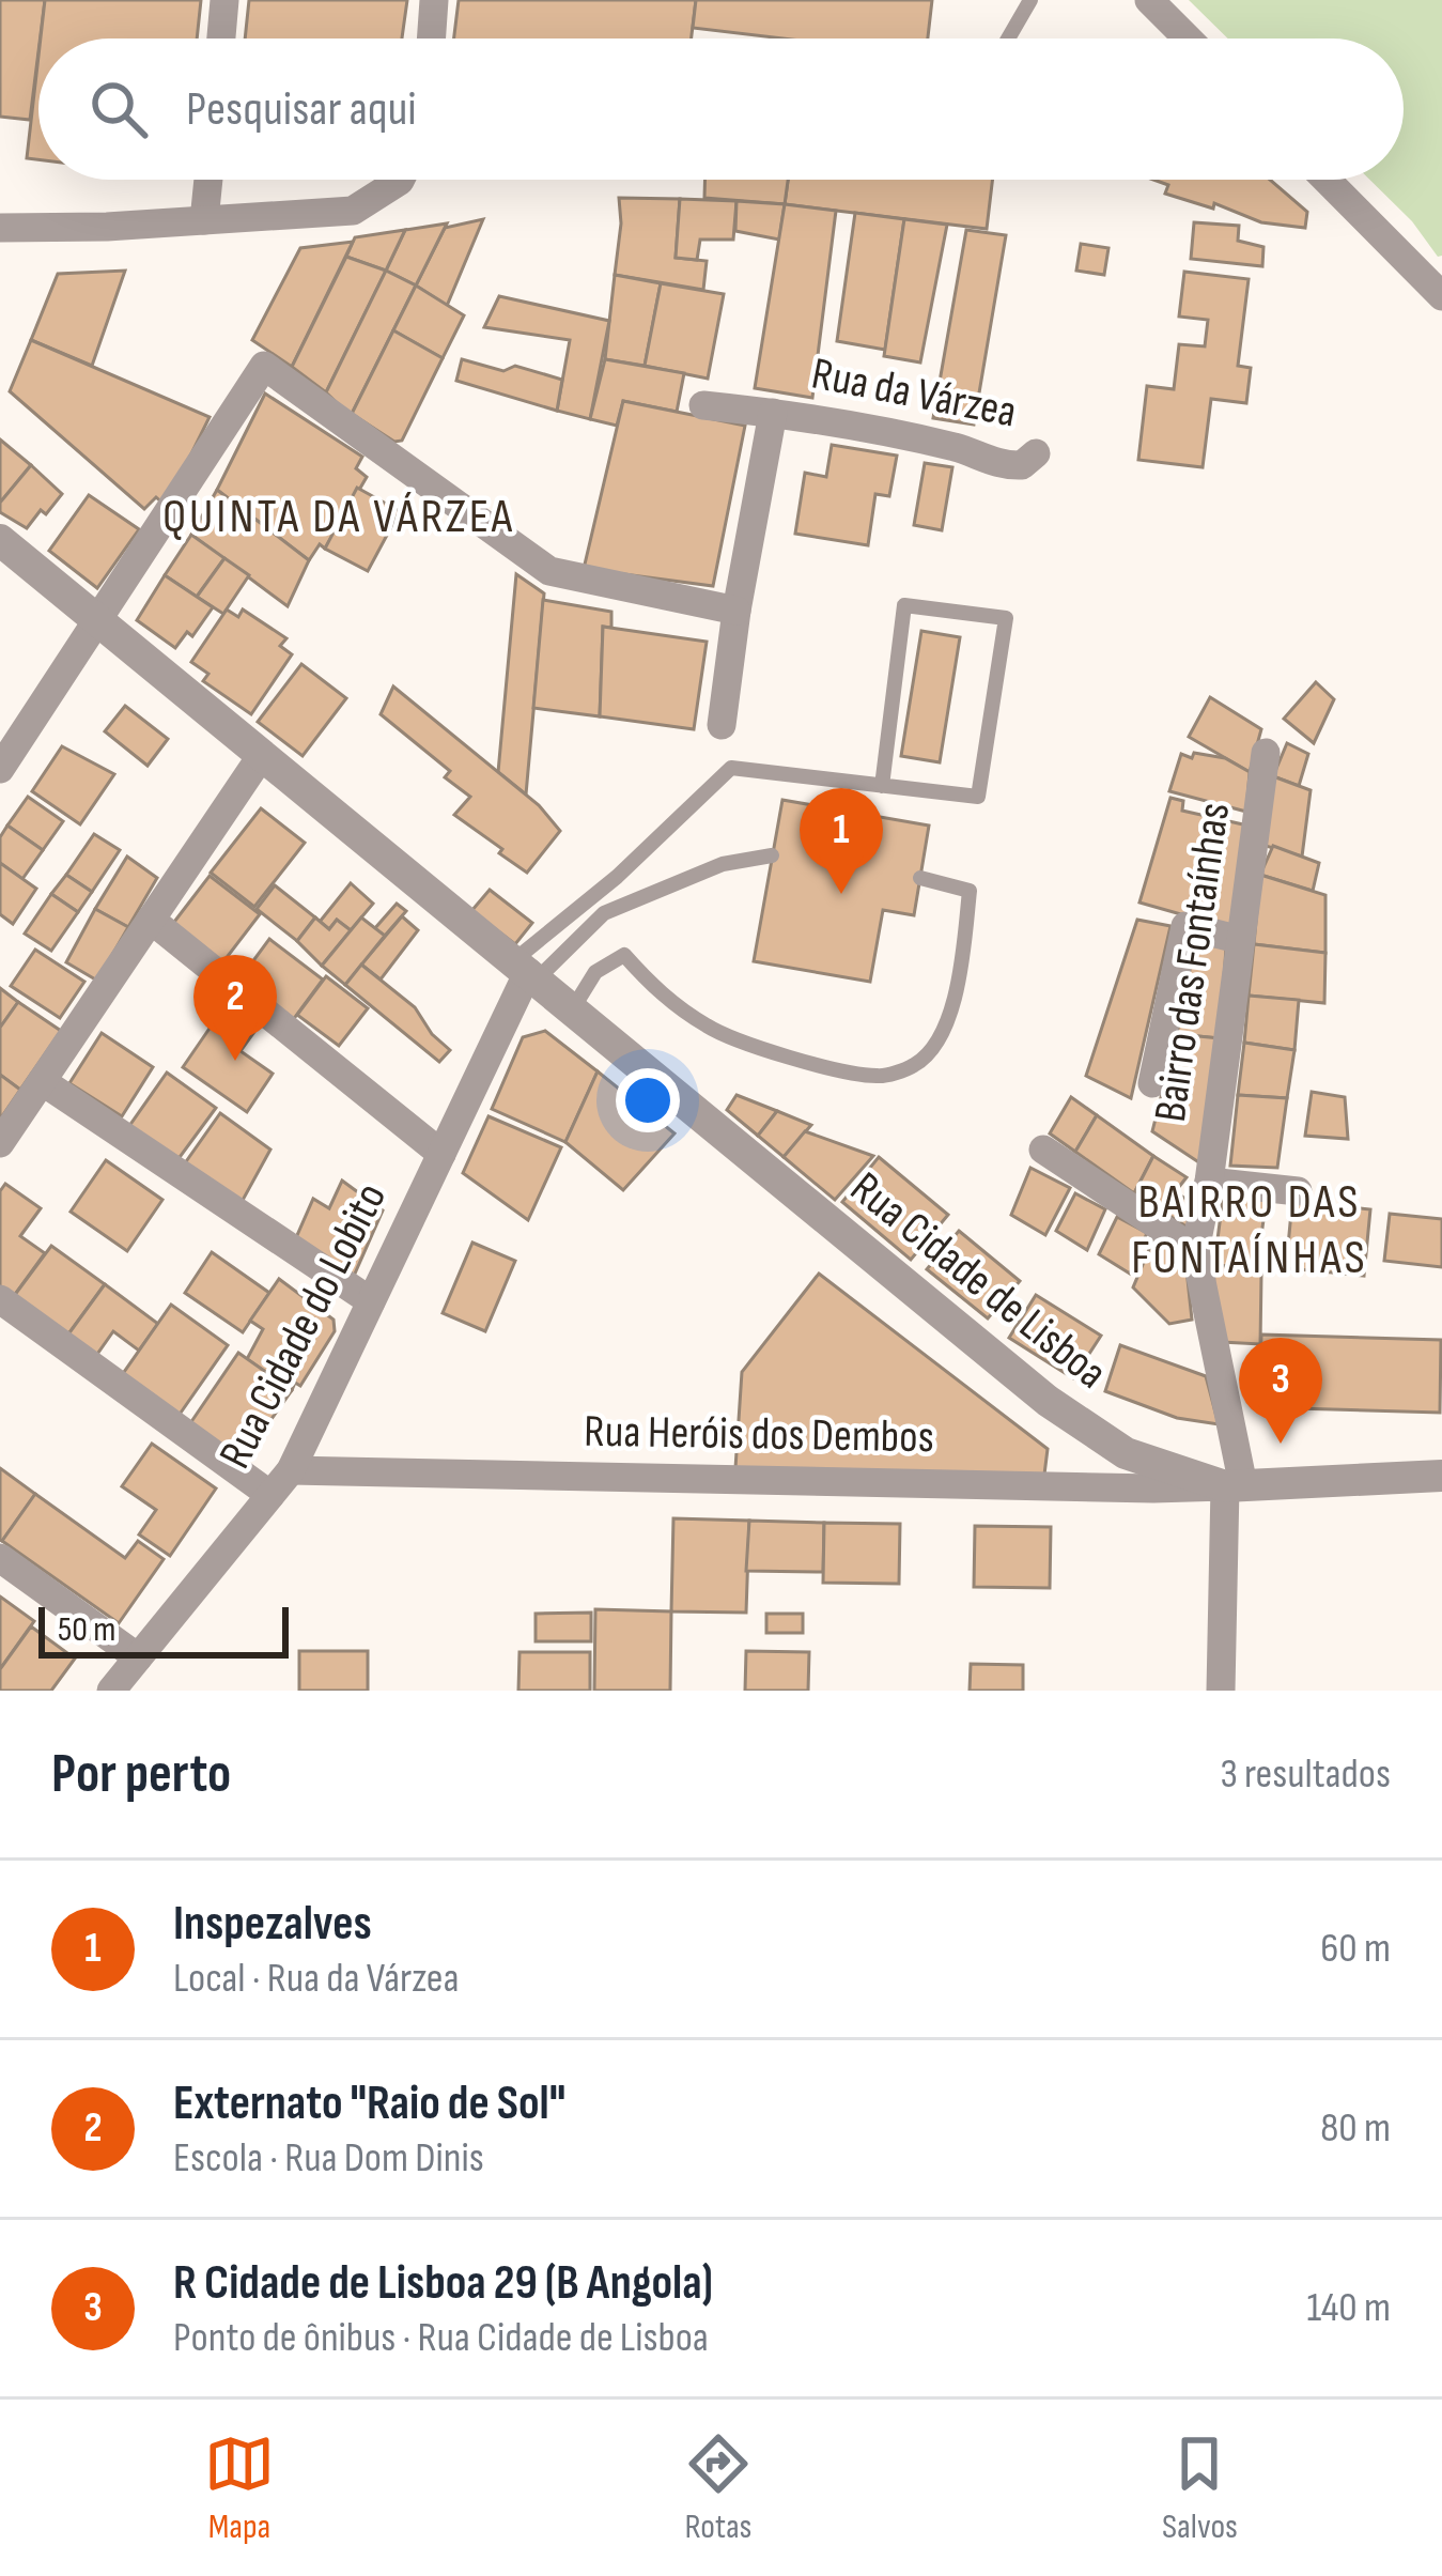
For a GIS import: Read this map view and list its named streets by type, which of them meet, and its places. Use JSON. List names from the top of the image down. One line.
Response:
{"streets":{"street":["Rua da Várzea","Bairro das Fontaínhas","Rua Cidade de Lisboa","Rua Cidade do Lobito","Rua Heróis dos Dembos"]},"crossings":[["Bairro das Fontaínhas","Rua Cidade de Lisboa"],["Bairro das Fontaínhas","Rua Heróis dos Dembos"],["Rua Cidade de Lisboa","Rua Cidade do Lobito"],["Rua Cidade de Lisboa","Rua Heróis dos Dembos"],["Rua Cidade do Lobito","Rua Heróis dos Dembos"]],"districts":["QUINTA DA VÁRZEA","BAIRRO DAS FONTAÍNHAS"],"scale_bar":"50 m","page":{"search":"Pesquisar aqui","pins":["1","2","3"],"scale":"50 m","heading":["Por perto","3 resultados"],"list":[{"mark":"1","name":"Inspezalves","note":"Local · Rua da Várzea","value":"60 m"},{"mark":"2","name":"Externato \"Raio de Sol\"","note":"Escola · Rua Dom Dinis","value":"80 m"},{"mark":"3","name":"R Cidade de Lisboa 29 (B Angola)","note":"Ponto de ônibus · Rua Cidade de Lisboa","value":"140 m"}],"nav":["Mapa","Rotas","Salvos"]}}
